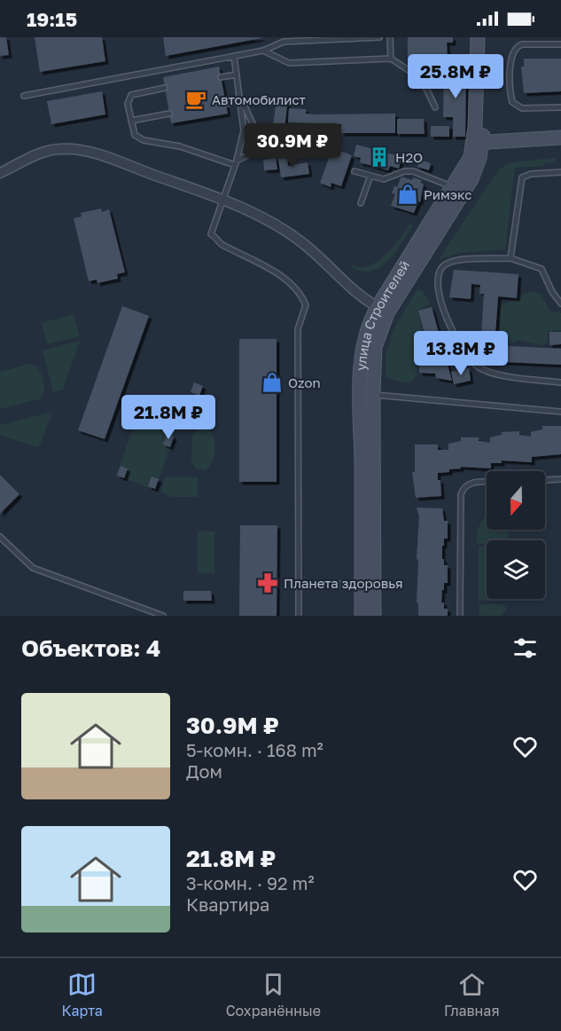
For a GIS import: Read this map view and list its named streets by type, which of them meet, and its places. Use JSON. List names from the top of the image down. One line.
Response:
{"streets":{"main road":["улица Строителей"]},"places":{"cafe":["Автомобилист"],"building":["H2O"],"shop":["Римэкс","Ozon"],"pharmacy":["Планета здоровья"]},"north":"bottom","page":{"status":"19:15","price":["25.8M ₽","30.9M ₽","13.8M ₽","21.8M ₽"],"heading":"Объектов: 4","list":[{"name":"30.9M ₽","note":"5-комн. · 168 m² · Дом"},{"name":"21.8M ₽","note":"3-комн. · 92 m² · Квартира"}],"tabs":["Карта","Сохранённые","Главная"]}}
